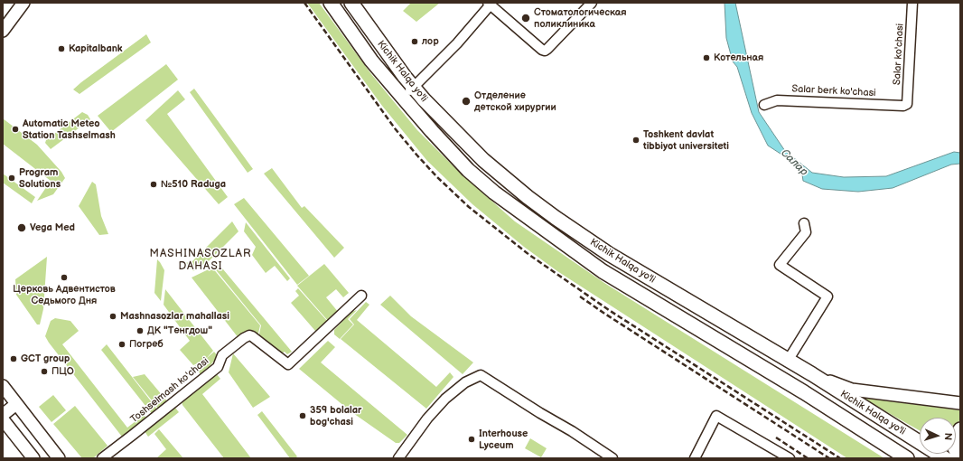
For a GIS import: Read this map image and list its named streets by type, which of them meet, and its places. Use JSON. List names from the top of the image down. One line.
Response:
{"streets":{"highway":["Kichik Halqa yo'li"],"street":["Salar ko'chasi","Salar berk ko'chasi","Toshselmash ko'chasi"]},"crossings":[["Salar ko'chasi","Salar berk ko'chasi"]],"districts":["MASHINASOZLAR DAHASI"],"water":["Салар"],"places":["Стоматологическая поликлиника","лор","Kapitalbank","Котельная","Отделение детской хирургии","Automatic Meteo Station Tashselmash","Toshkent davlat tibbiyot universiteti","Program Solutions","№510 Raduga","Vega Med","Церковь Адвентистов Седьмого Дня","Mashnasozlar mahallasi","ДК \"Тенгдош\"","Погреб","GCT group","ПЦО","359 bolalar bog'chasi","Interhouse Lyceum"],"north":"right"}
